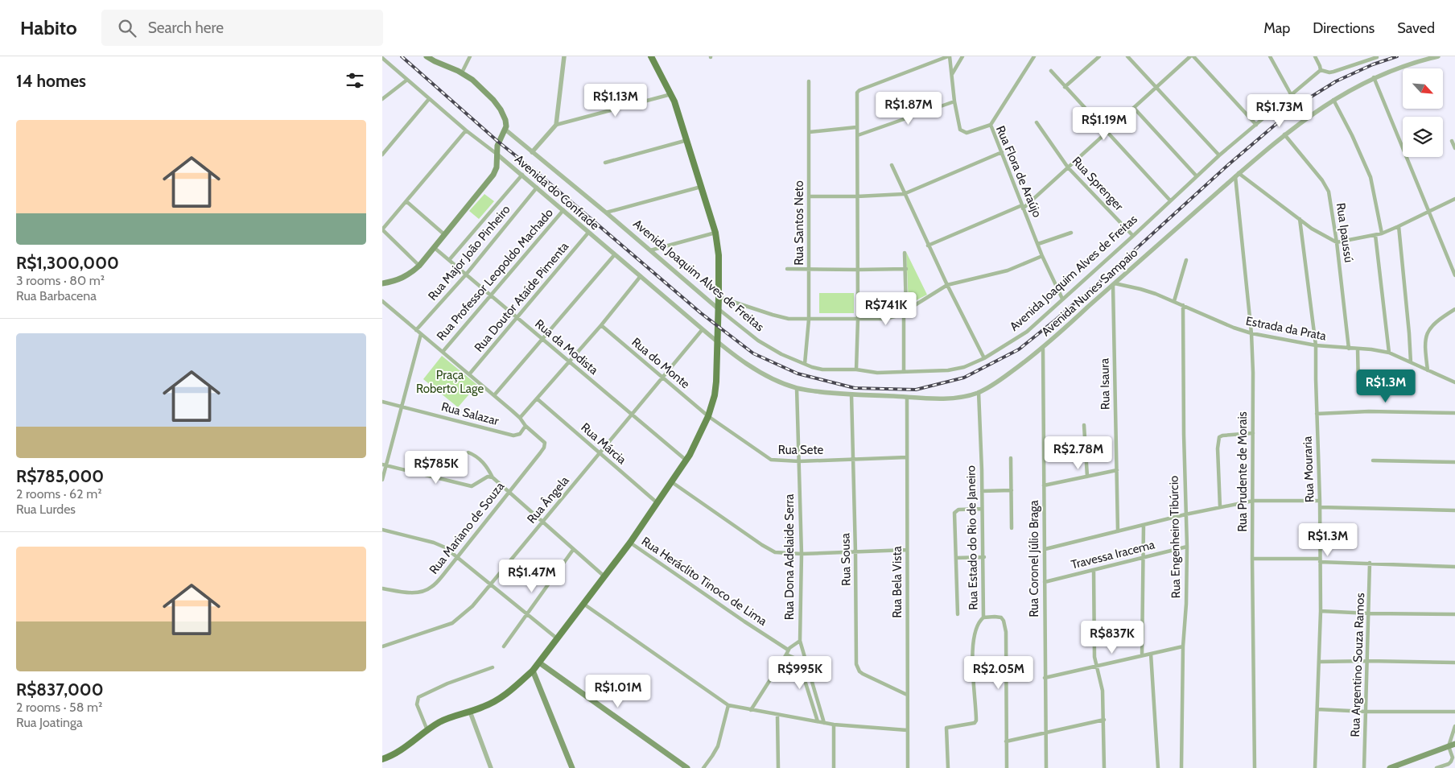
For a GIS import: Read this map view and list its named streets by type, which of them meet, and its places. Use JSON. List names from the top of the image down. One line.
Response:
{"streets":{"street":["Rua Flora de Araújo","Rua Sprenger","Avenida do Confrade","Rua Santos Neto","Rua Ipaussú","Rua Major João Pinheiro","Avenida Joaquim Alves de Freitas","Rua Professor Leopoldo Machado","Avenida Nunes Sampaio","Rua Doutor Ataíde Pimenta","Estrada da Prata","Rua da Modista","Rua do Monte","Rua Isaura","Rua Salazar","Rua Márcia","Rua Sete","Rua Mouraria","Rua Prudente de Morais","Rua Ângela","Rua Mariano de Souza","Rua Engenheiro Tibúrcio","Rua Estado do Rio de Janeiro","Travessa Iracema","Rua Dona Adelaide Serra","Rua Coronel Júlio Braga","Rua Sousa","Rua Heráclito Tinoco de Lima","Rua Bela Vista","Rua Argentino Souza Ramos"]},"crossings":[["Rua Flora de Araújo","Avenida Joaquim Alves de Freitas"],["Rua Sprenger","Avenida Joaquim Alves de Freitas"],["Avenida do Confrade","Rua Major João Pinheiro"],["Avenida do Confrade","Rua Professor Leopoldo Machado"],["Avenida do Confrade","Avenida Nunes Sampaio"],["Avenida do Confrade","Rua Doutor Ataíde Pimenta"],["Avenida do Confrade","Rua Ângela"],["Rua Santos Neto","Avenida Joaquim Alves de Freitas"],["Rua Ipaussú","Avenida Nunes Sampaio"],["Rua Ipaussú","Estrada da Prata"],["Rua Major João Pinheiro","Rua da Modista"],["Rua Professor Leopoldo Machado","Rua da Modista"],["Avenida Nunes Sampaio","Estrada da Prata"],["Avenida Nunes Sampaio","Rua Isaura"],["Avenida Nunes Sampaio","Rua Prudente de Morais"],["Avenida Nunes Sampaio","Rua Estado do Rio de Janeiro"],["Avenida Nunes Sampaio","Rua Dona Adelaide Serra"],["Avenida Nunes Sampaio","Rua Coronel Júlio Braga"],["Avenida Nunes Sampaio","Rua Sousa"],["Avenida Nunes Sampaio","Rua Bela Vista"],["Rua Doutor Ataíde Pimenta","Rua da Modista"],["Estrada da Prata","Rua Isaura"],["Estrada da Prata","Rua Mouraria"],["Estrada da Prata","Rua Prudente de Morais"],["Estrada da Prata","Rua Engenheiro Tibúrcio"],["Rua da Modista","Rua Ângela"],["Rua do Monte","Rua Sete"],["Rua do Monte","Rua Ângela"],["Rua Salazar","Rua Mariano de Souza"],["Rua Márcia","Rua Ângela"],["Rua Sete","Rua Dona Adelaide Serra"],["Rua Sete","Rua Sousa"],["Rua Sete","Rua Bela Vista"],["Rua Engenheiro Tibúrcio","Travessa Iracema"],["Travessa Iracema","Rua Coronel Júlio Braga"],["Rua Sousa","Rua Bela Vista"]],"parks":["Praça Roberto Lage"],"north":"bottom right","page":{"header":"Habito","search":"Search here","nav":["Map","Directions","Saved"],"heading":"14 homes","price":["R$1.13M","R$1.87M","R$1.73M","R$1.19M","R$741K","R$1.3M","R$2.78M","R$785K","R$1.3M","R$1.47M","R$837K","R$995K","R$2.05M","R$1.01M"],"list":[{"name":"R$1,300,000","note":"3 rooms · 80 m² · Rua Barbacena"},{"name":"R$785,000","note":"2 rooms · 62 m² · Rua Lurdes"},{"name":"R$837,000","note":"2 rooms · 58 m² · Rua Joatinga"}]}}
